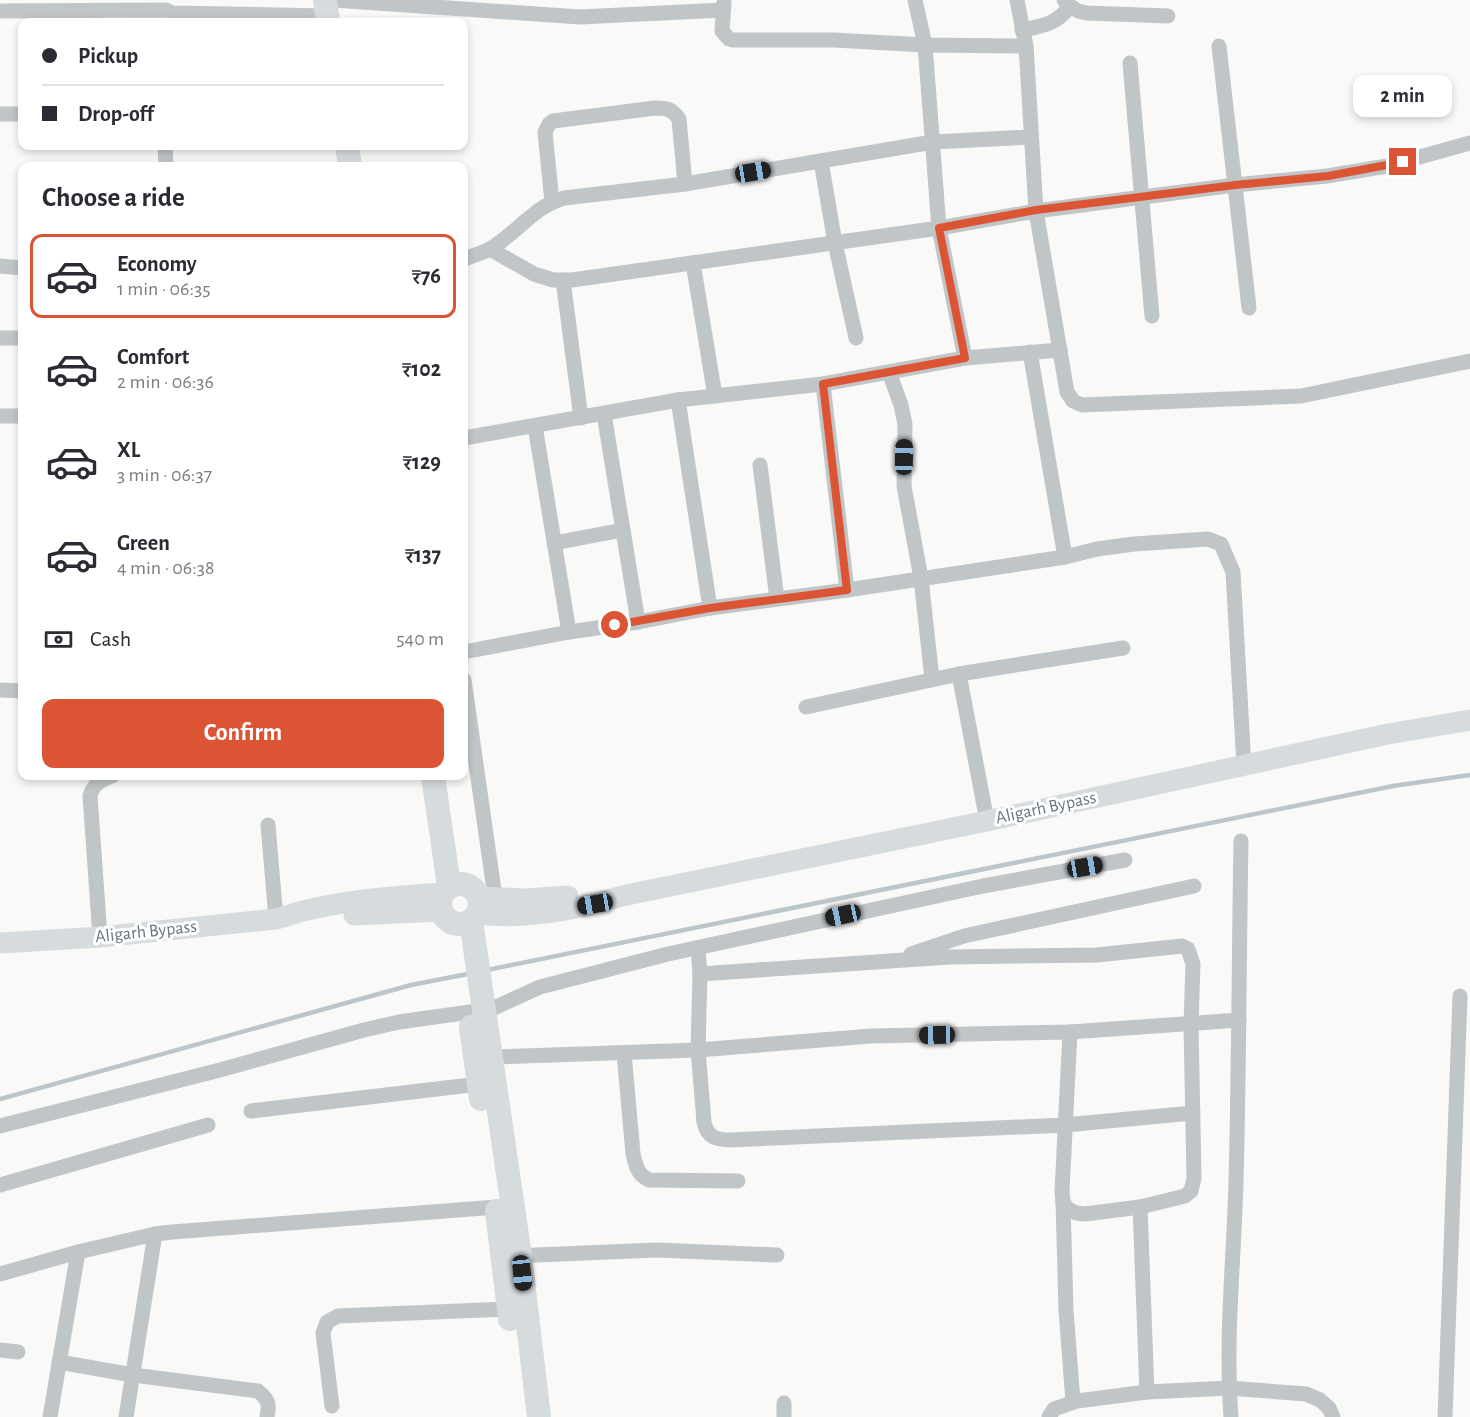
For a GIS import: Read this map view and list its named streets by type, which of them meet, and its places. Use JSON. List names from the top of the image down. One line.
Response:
{"streets":{"main road":["Aligarh Bypass"]},"page":{"banner":["Pickup","Drop-off"],"bubble":"2 min","heading":"Choose a ride","list":[{"name":"Economy","note":"1 min · 06:35","value":"₹76"},{"name":"Comfort","note":"2 min · 06:36","value":"₹102"},{"name":"XL","note":"3 min · 06:37","value":"₹129"},{"name":"Green","note":"4 min · 06:38","value":"₹137"}],"pay":["Cash","540 m"],"buttons":"Confirm"}}
